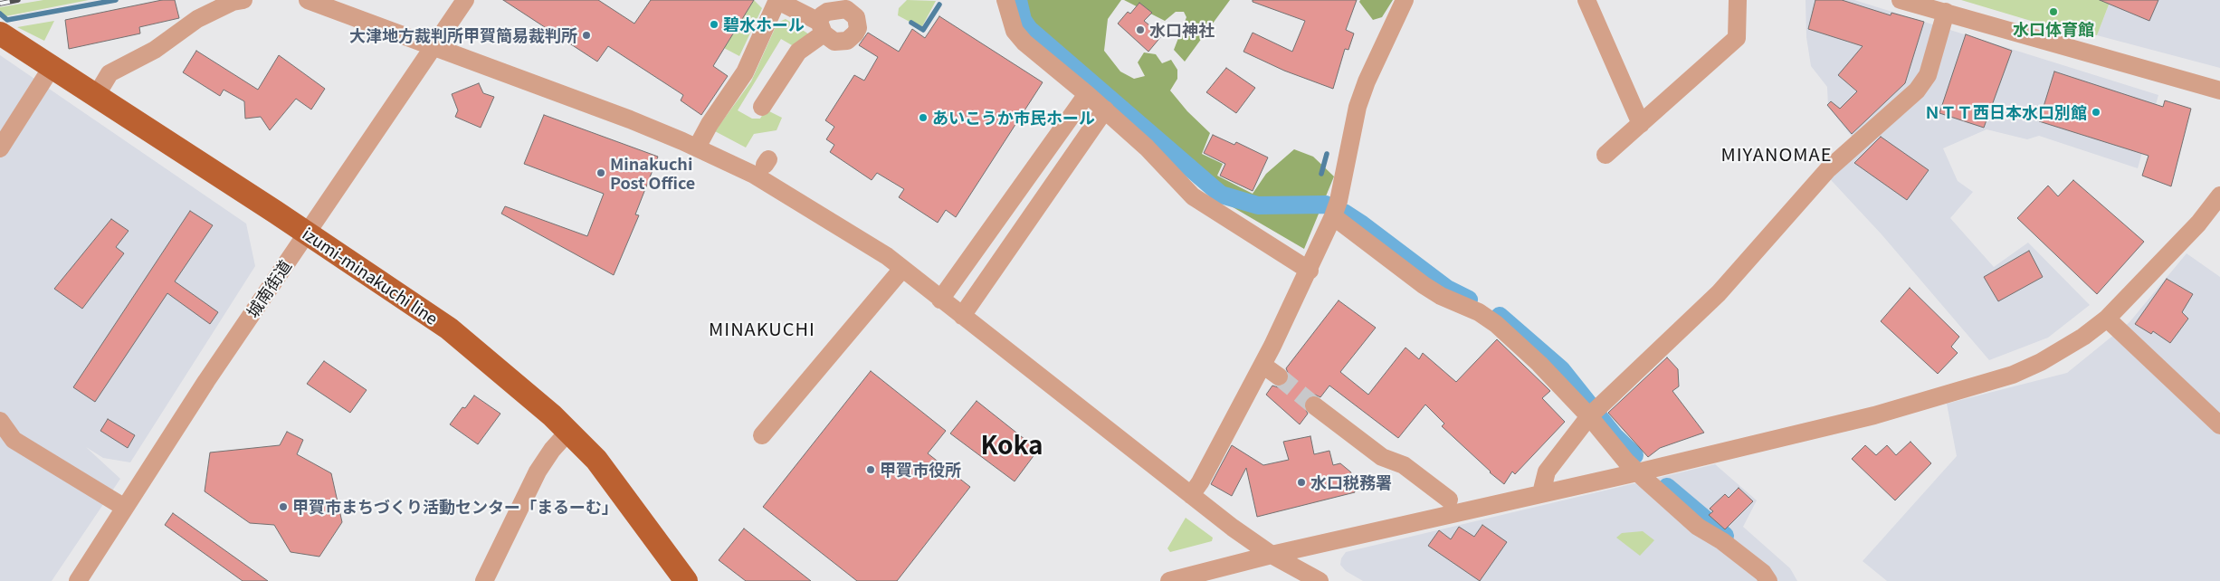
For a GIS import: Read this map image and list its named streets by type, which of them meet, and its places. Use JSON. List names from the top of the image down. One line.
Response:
{"streets":{"main road":["izumi-minakuchi line"],"street":["城南街道"]},"crossings":[["izumi-minakuchi line","城南街道"]],"districts":["MIYANOMAE","MINAKUCHI","Koka"],"places":["水口体育館","碧水ホール","水口神社","大津地方裁判所甲賀簡易裁判所","ＮＴＴ西日本水口別館","あいこうか市民ホール","Minakuchi Post Office","甲賀市役所","水口税務署","甲賀市まちづくり活動センター「まるーむ」"]}
